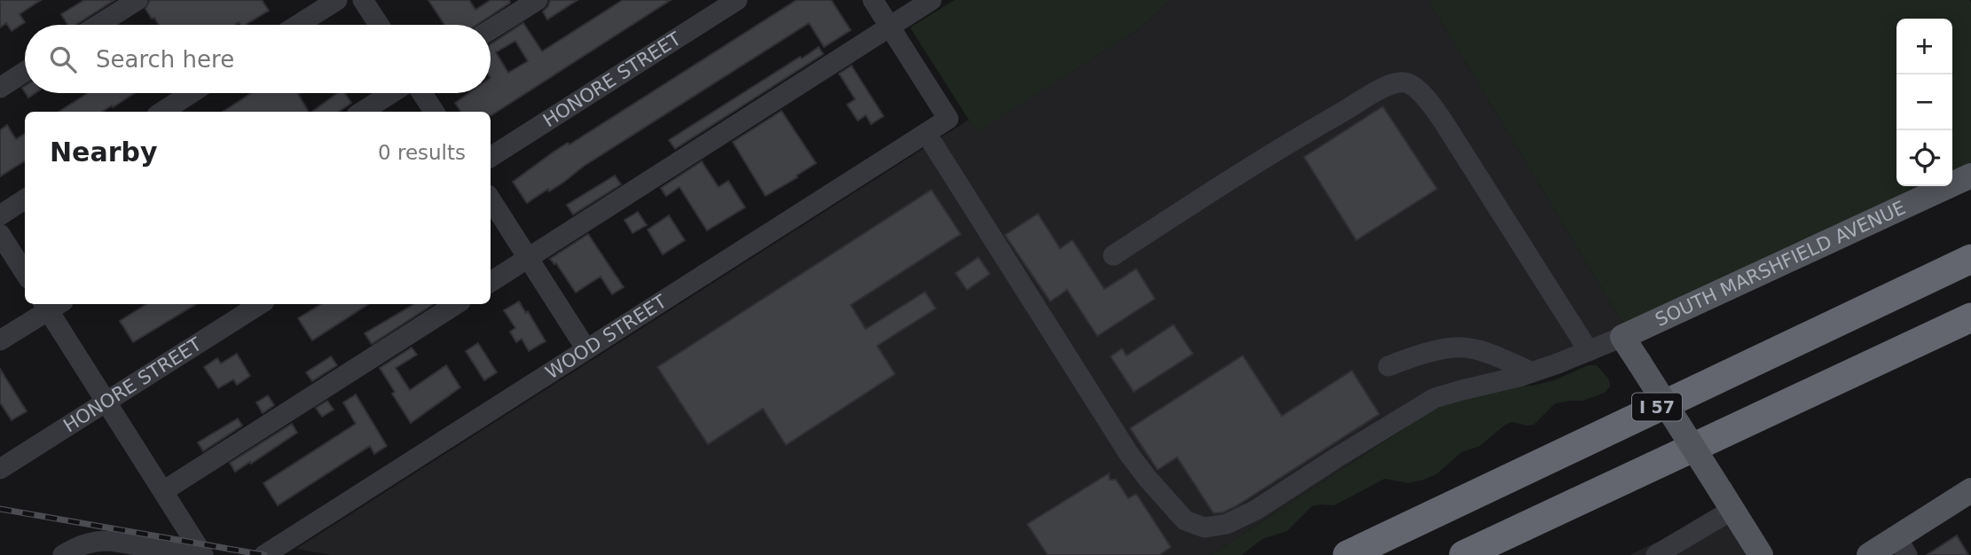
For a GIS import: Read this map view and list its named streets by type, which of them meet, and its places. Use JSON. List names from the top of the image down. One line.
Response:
{"streets":{"highway":["I 57"],"main road":["SOUTH MARSHFIELD AVENUE"],"street":["HONORE STREET","WOOD STREET"]},"page":{"map_buttons":["+","−"],"search":"Search here","heading":["Nearby","0 results"]}}
